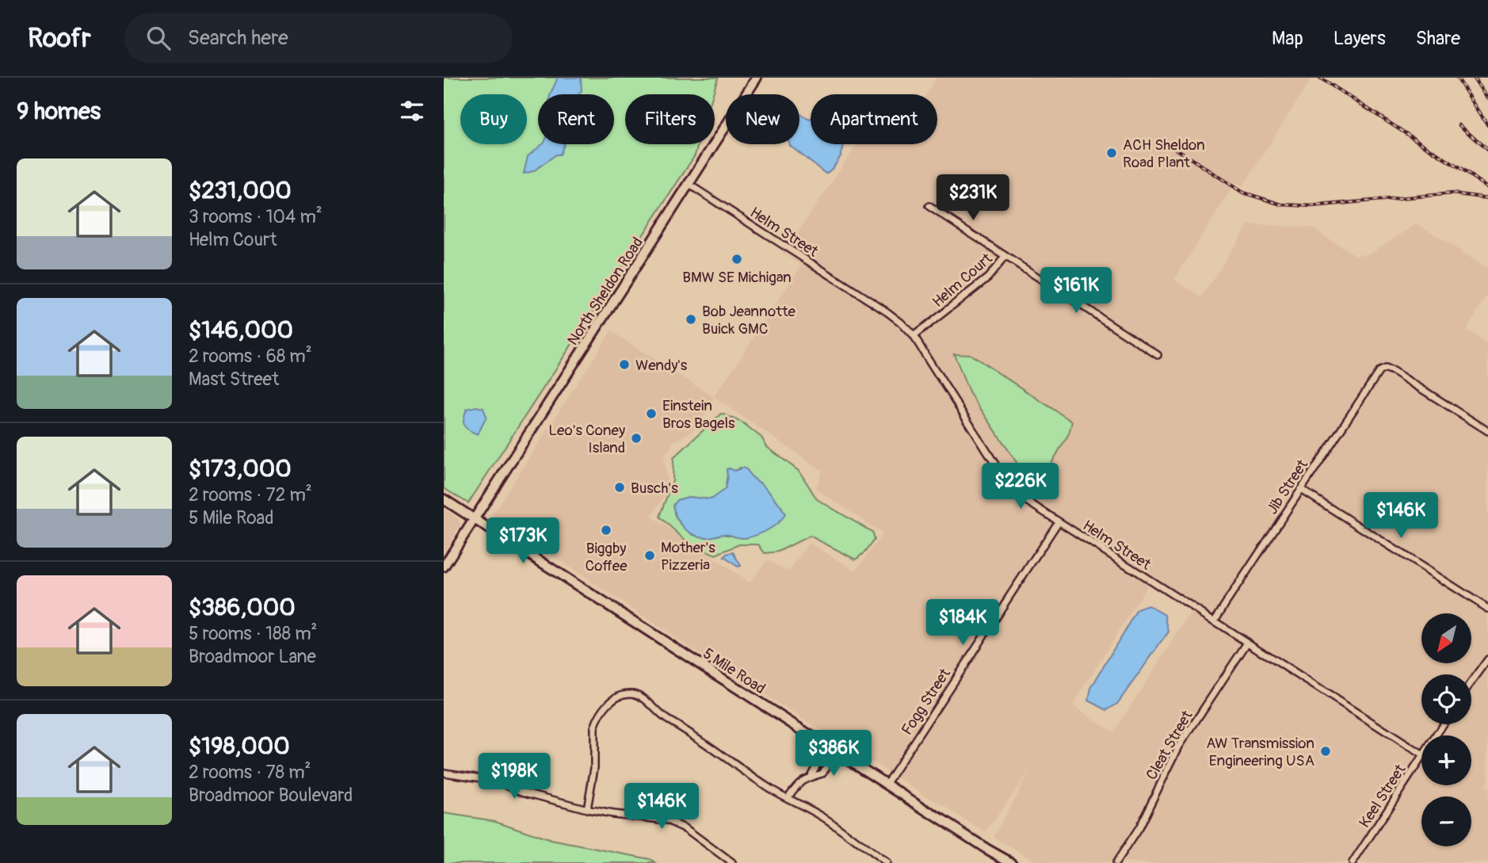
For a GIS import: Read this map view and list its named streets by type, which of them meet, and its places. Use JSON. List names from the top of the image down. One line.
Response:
{"streets":{"street":["Helm Street","Helm Court","North Sheldon Road","Jib Street","5 Mile Road","Fogg Street","Cleat Street","Keel Street"]},"crossings":[["Helm Street","Helm Court"],["Helm Street","North Sheldon Road"],["Helm Street","Jib Street"],["Helm Street","Fogg Street"],["Helm Street","Cleat Street"],["North Sheldon Road","5 Mile Road"],["5 Mile Road","Fogg Street"]],"places":["ACH Sheldon Road Plant","BMW SE Michigan","Bob Jeannotte Buick GMC","Wendy's","Einstein Bros Bagels","Leo's Coney Island","Busch's","Biggby Coffee","Mother's Pizzeria","AW Transmission Engineering USA"],"north":"bottom left","page":{"header":"Roofr","search":"Search here","nav":["Map","Layers","Share"],"heading":"9 homes","chip":["Buy","Rent","Filters","New","Apartment"],"list":[{"name":"$231,000","note":"3 rooms · 104 m² · Helm Court"},{"name":"$146,000","note":"2 rooms · 68 m² · Mast Street"},{"name":"$173,000","note":"2 rooms · 72 m² · 5 Mile Road"},{"name":"$386,000","note":"5 rooms · 188 m² · Broadmoor Lane"},{"name":"$198,000","note":"2 rooms · 78 m² · Broadmoor Boulevard"}],"price":["$231K","$161K","$226K","$146K","$173K","$184K","$386K","$198K","$146K"],"map_buttons":["+","−"]}}
